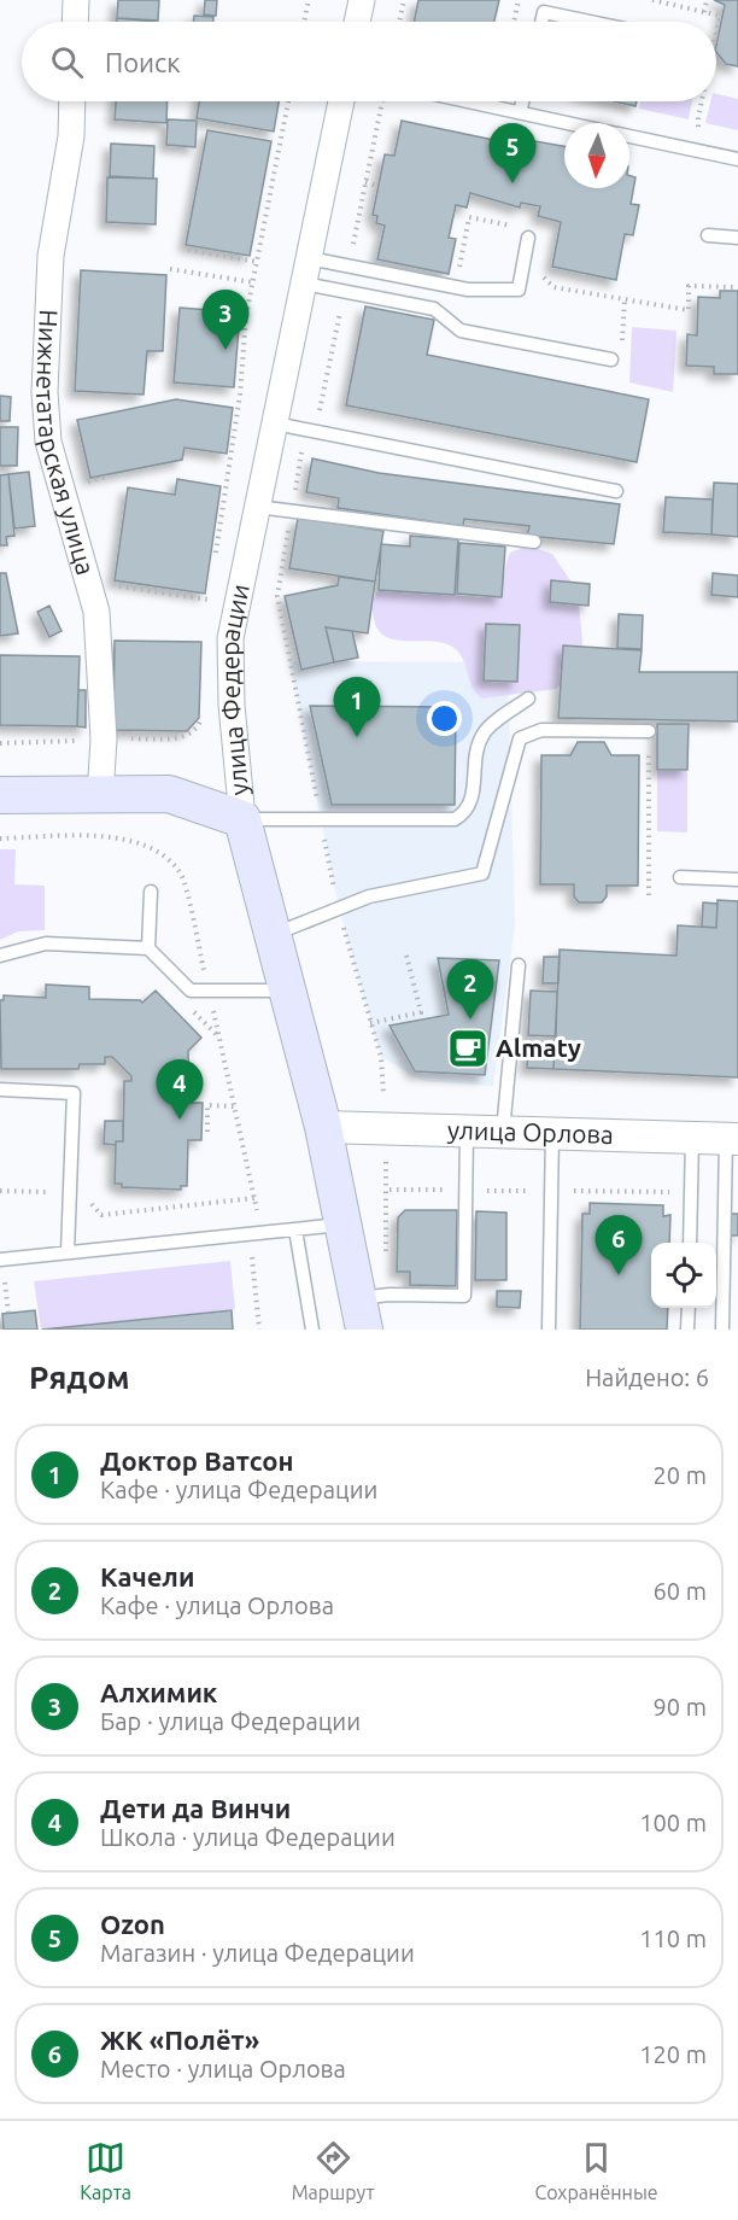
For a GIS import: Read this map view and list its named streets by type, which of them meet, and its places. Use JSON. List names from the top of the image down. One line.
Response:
{"streets":{"main road":["улица Федерации"],"street":["Нижнетатарская улица","улица Орлова"]},"crossings":[["улица Федерации","улица Орлова"]],"places":{"cafe":["Almaty"]},"north":"bottom","page":{"search":"Поиск","pins":["5","3","1","2","4","6"],"heading":["Рядом","Найдено: 6"],"list":[{"mark":"1","name":"Доктор Ватсон","note":"Кафе · улица Федерации","value":"20 m"},{"mark":"2","name":"Качели","note":"Кафе · улица Орлова","value":"60 m"},{"mark":"3","name":"Алхимик","note":"Бар · улица Федерации","value":"90 m"},{"mark":"4","name":"Дети да Винчи","note":"Школа · улица Федерации","value":"100 m"},{"mark":"5","name":"Ozon","note":"Магазин · улица Федерации","value":"110 m"},{"mark":"6","name":"ЖК «Полёт»","note":"Место · улица Орлова","value":"120 m"}],"nav":["Карта","Маршрут","Сохранённые"]}}
